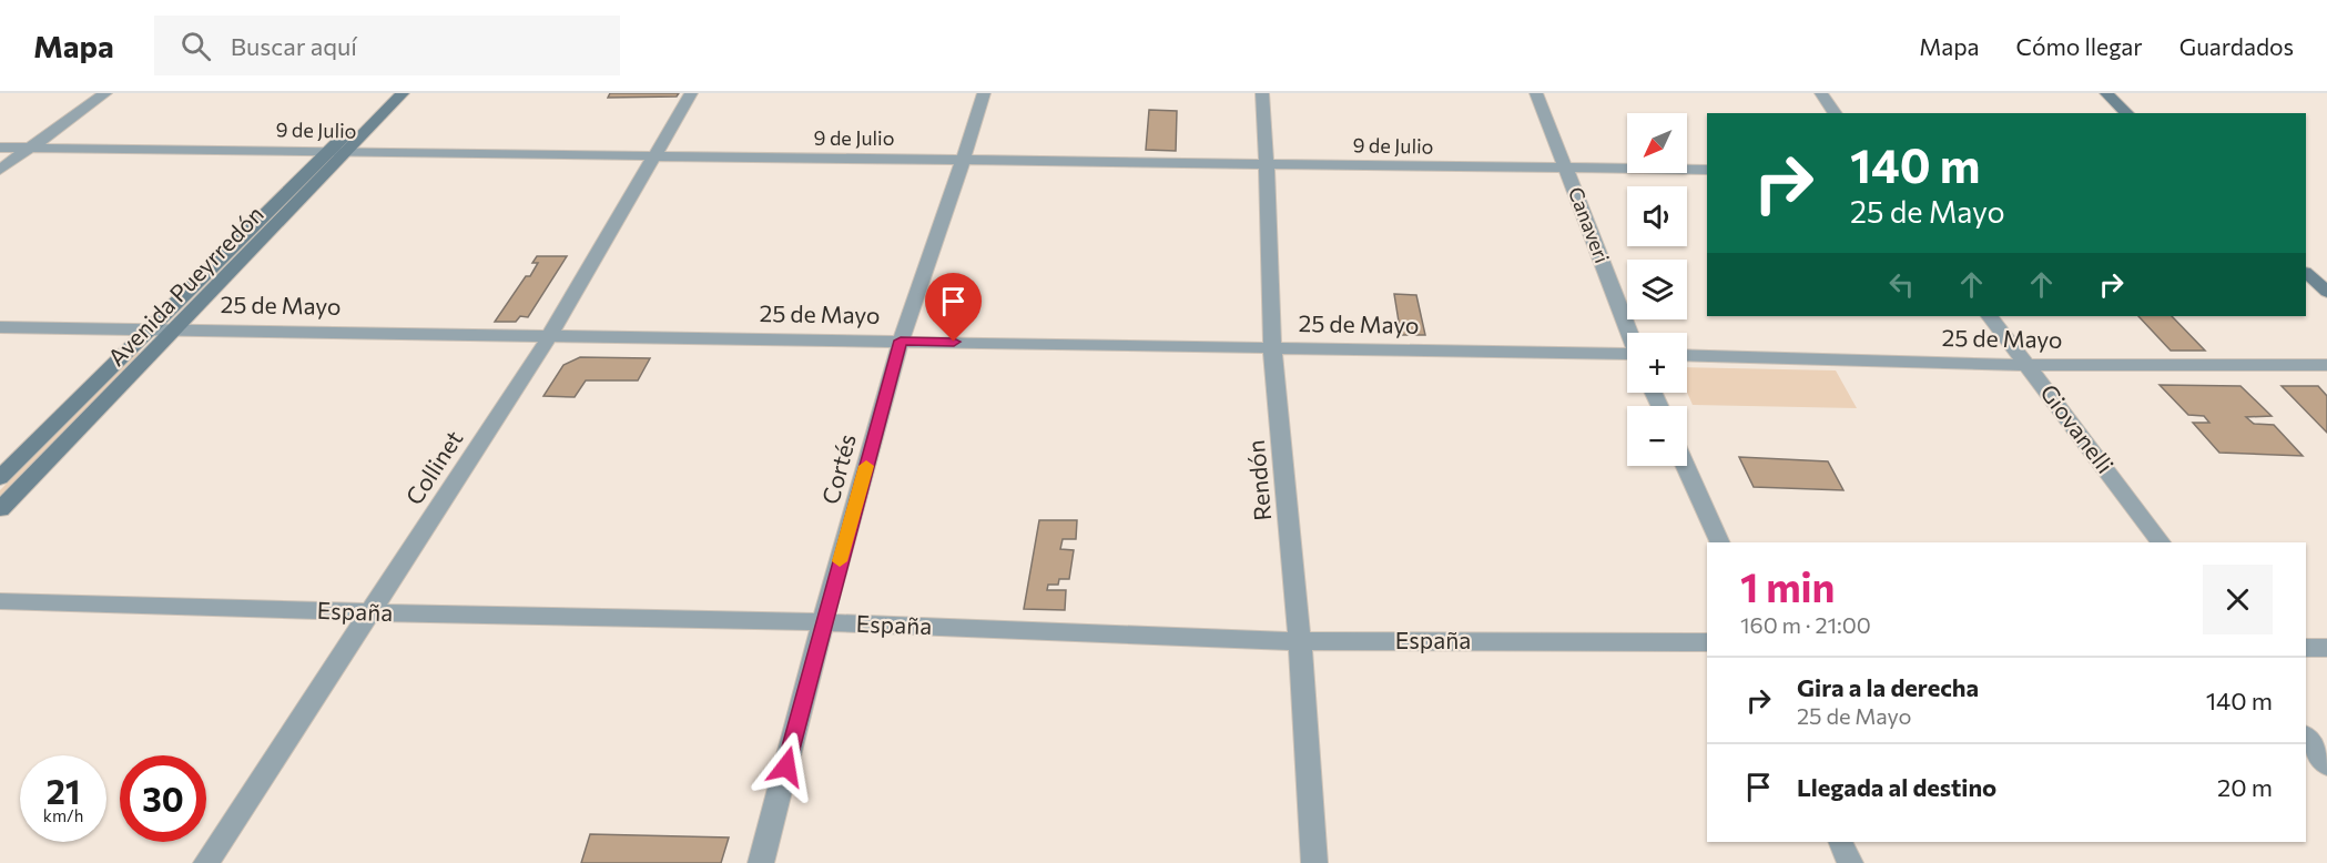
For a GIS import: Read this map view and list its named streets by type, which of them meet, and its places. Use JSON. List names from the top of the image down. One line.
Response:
{"streets":{"street":["9 de Julio","Canaveri","Avenida Pueyrredón","25 de Mayo","Giovanelli","Collinet","Cortés","Rendón","España"]},"crossings":[["9 de Julio","Canaveri"],["9 de Julio","Avenida Pueyrredón"],["9 de Julio","Collinet"],["9 de Julio","Cortés"],["9 de Julio","Rendón"],["Avenida Pueyrredón","25 de Mayo"],["25 de Mayo","Giovanelli"],["25 de Mayo","Collinet"],["25 de Mayo","Cortés"],["25 de Mayo","Rendón"],["Collinet","España"],["Cortés","España"],["Rendón","España"]],"north":"bottom left","page":{"header":"Mapa","search":"Buscar aquí","nav":["Mapa","Cómo llegar","Guardados"],"map_buttons":["+","−"],"turn":["140 m","25 de Mayo"],"heading":["1 min","160 m · 21:00"],"list":[{"name":"Gira a la derecha","note":"25 de Mayo","value":"140 m"},{"name":"Llegada al destino","value":"20 m"}],"speed":"21 km/h","limit":"30"}}
